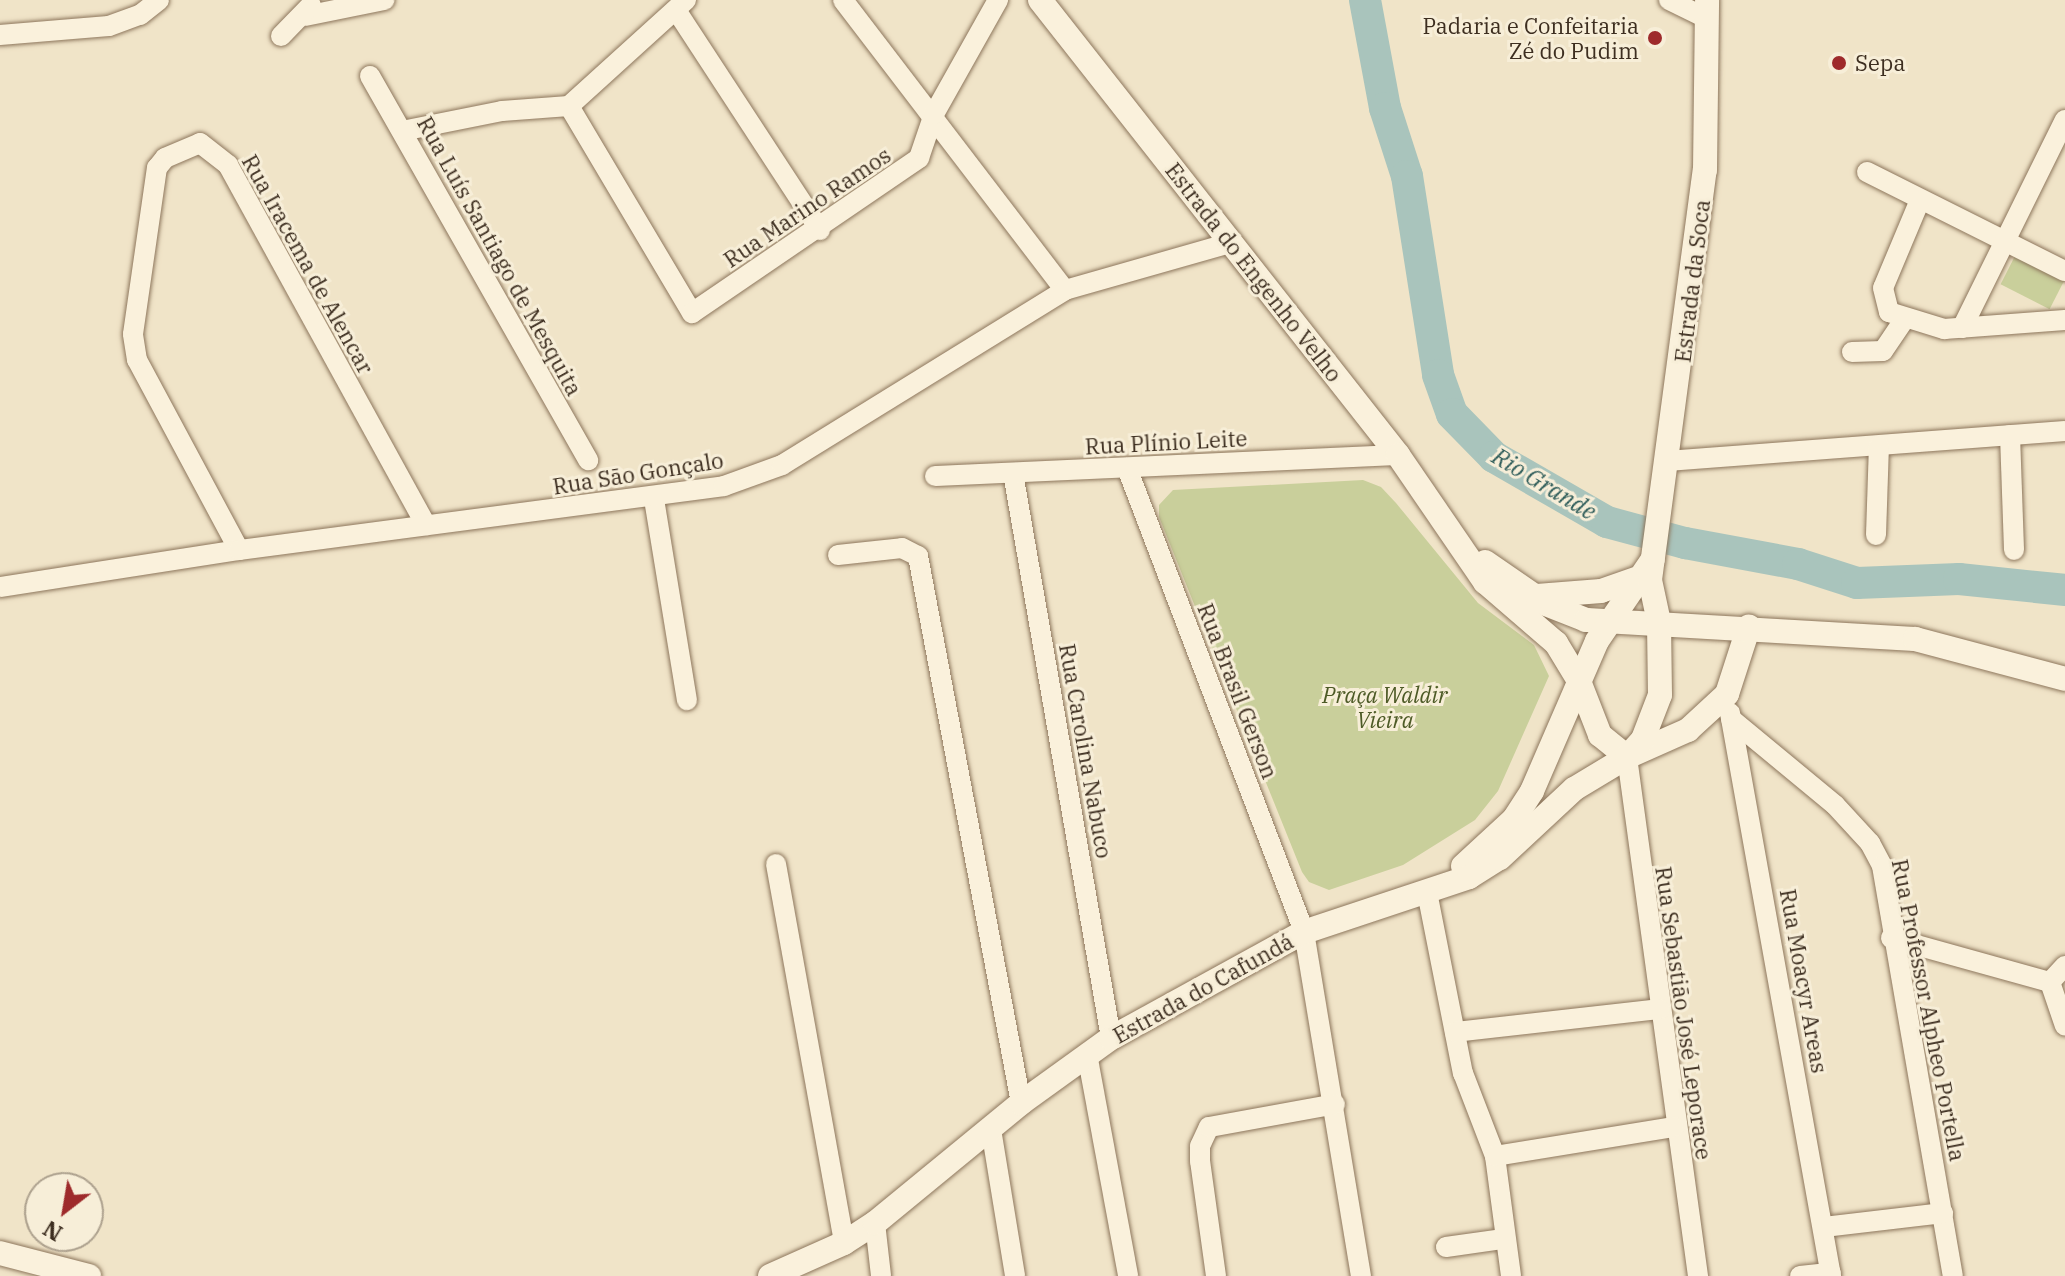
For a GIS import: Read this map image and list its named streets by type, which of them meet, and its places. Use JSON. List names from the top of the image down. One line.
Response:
{"streets":{"street":["Rua Marino Ramos","Rua Luís Santiago de Mesquita","Rua Iracema de Alencar","Estrada do Engenho Velho","Estrada da Soca","Rua Plínio Leite","Rua São Gonçalo","Rua Brasil Gerson","Rua Carolina Nabuco","Rua Moacyr Areas","Estrada do Cafundá","Rua Professor Alpheo Portella","Rua Sebastião José Leporace"]},"crossings":[["Rua Iracema de Alencar","Rua São Gonçalo"],["Estrada do Engenho Velho","Estrada da Soca"],["Estrada do Engenho Velho","Rua Plínio Leite"],["Estrada do Engenho Velho","Rua São Gonçalo"],["Estrada do Engenho Velho","Estrada do Cafundá"],["Estrada do Engenho Velho","Rua Sebastião José Leporace"],["Estrada da Soca","Estrada do Cafundá"],["Rua Plínio Leite","Rua Brasil Gerson"],["Rua Plínio Leite","Rua Carolina Nabuco"],["Rua Brasil Gerson","Estrada do Cafundá"],["Rua Carolina Nabuco","Estrada do Cafundá"],["Rua Moacyr Areas","Rua Professor Alpheo Portella"],["Estrada do Cafundá","Rua Sebastião José Leporace"]],"water":["Rio Grande"],"parks":["Praça Waldir Vieira"],"places":["Padaria e Confeitaria Zé do Pudim","Sepa"],"north":"bottom left"}
